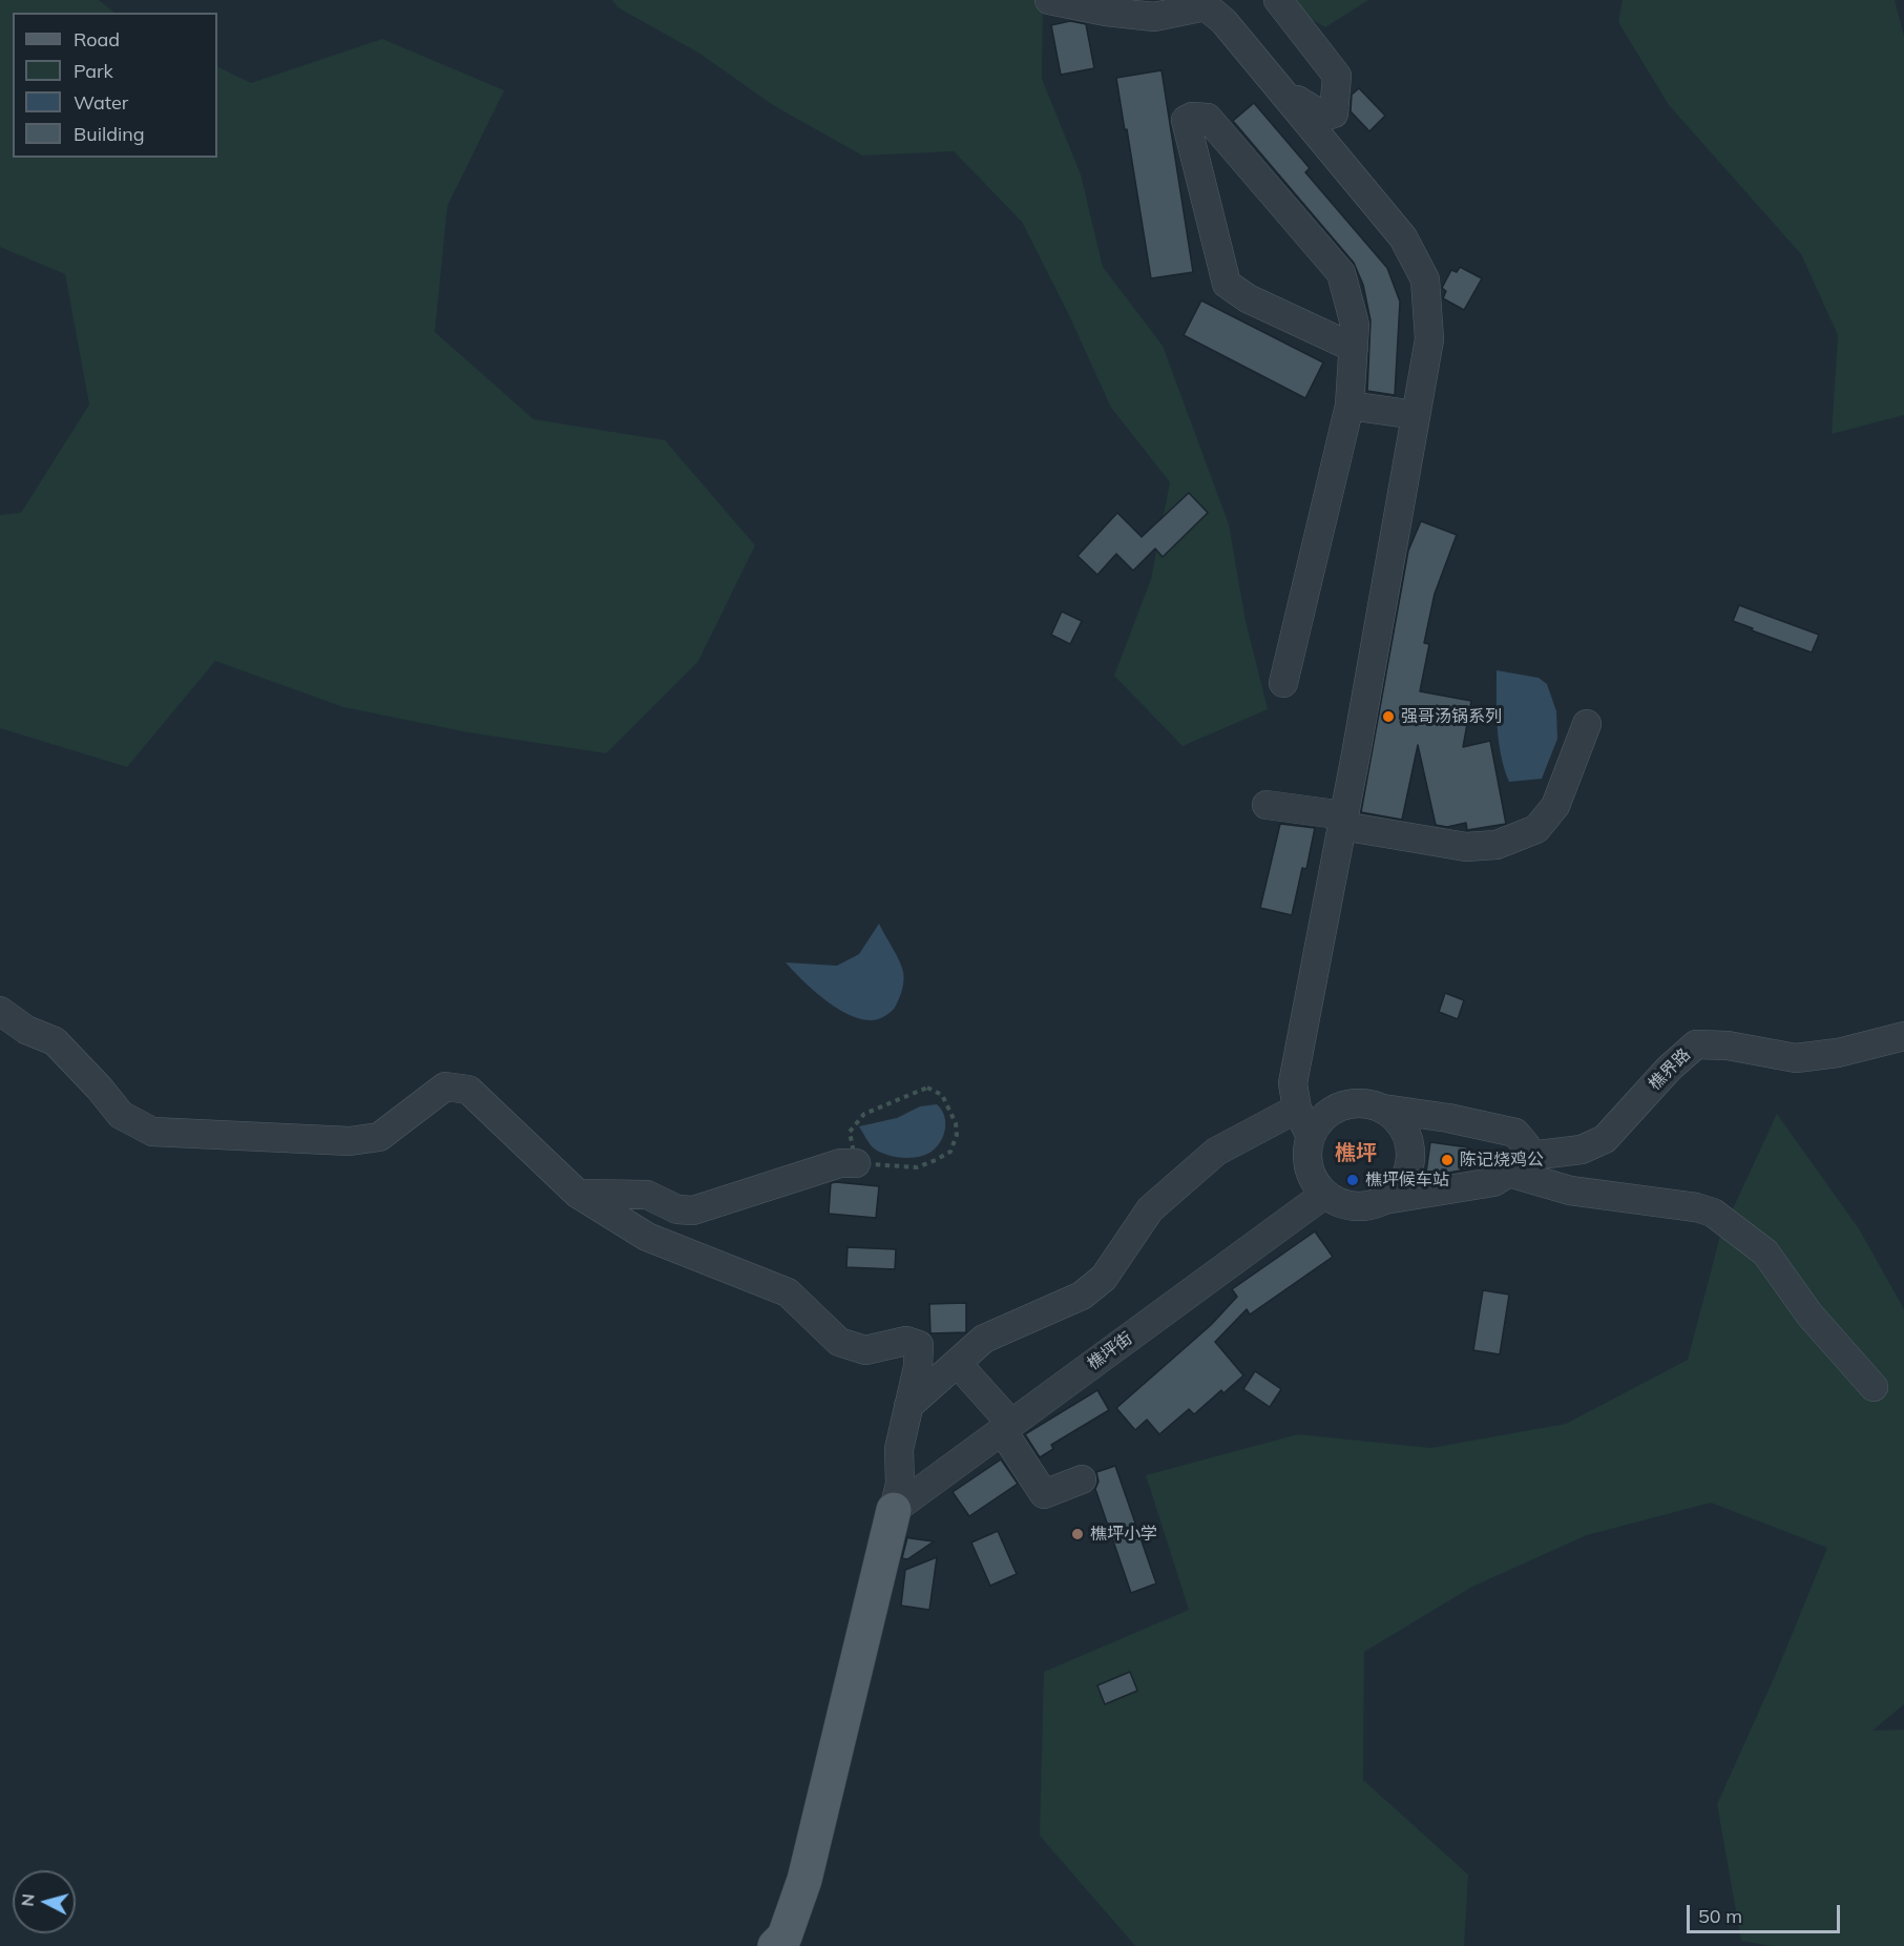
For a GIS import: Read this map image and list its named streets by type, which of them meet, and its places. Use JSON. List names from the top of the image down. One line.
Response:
{"streets":{"street":["樵界路","樵坪街"]},"districts":["樵坪"],"places":["强哥汤锅系列","陈记烧鸡公","樵坪候车站","樵坪小学"],"legend":["Road","Park","Water","Building"],"scale_bar":"50 m","north":"left"}
